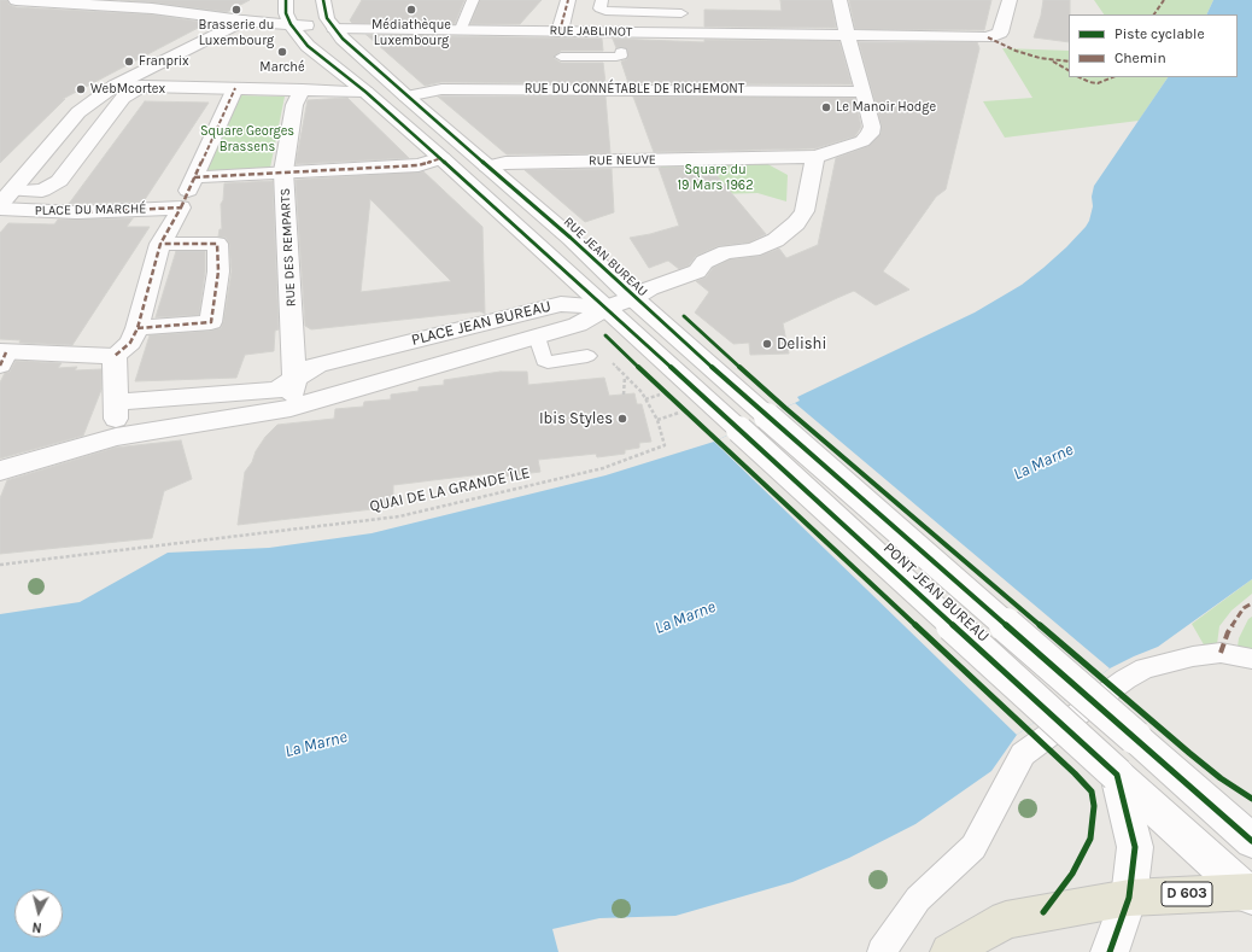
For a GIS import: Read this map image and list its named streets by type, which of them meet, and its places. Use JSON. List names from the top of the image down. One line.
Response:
{"streets":{"main road":["D 603"],"street":["RUE JABLINOT","RUE DU CONNÉTABLE DE RICHEMONT","RUE NEUVE","PLACE DU MARCHÉ","RUE DES REMPARTS","RUE JEAN BUREAU","PLACE JEAN BUREAU","PONT JEAN BUREAU"],"path":["QUAI DE LA GRANDE ÎLE"]},"crossings":[["RUE JABLINOT","RUE JEAN BUREAU"],["RUE JABLINOT","PONT JEAN BUREAU"],["RUE DU CONNÉTABLE DE RICHEMONT","RUE NEUVE"],["RUE DU CONNÉTABLE DE RICHEMONT","RUE JEAN BUREAU"],["RUE NEUVE","RUE JEAN BUREAU"],["RUE DES REMPARTS","PLACE JEAN BUREAU"],["RUE JEAN BUREAU","PONT JEAN BUREAU"],["PLACE JEAN BUREAU","QUAI DE LA GRANDE ÎLE"],["PLACE JEAN BUREAU","PONT JEAN BUREAU"],["PONT JEAN BUREAU","D 603"]],"water":["La Marne"],"parks":["Square Georges Brassens","Square du 19 Mars 1962"],"places":["Brasserie du Luxembourg","Médiathèque Luxembourg","Marché","Franprix","WebMcortex","Le Manoir Hodge","Delishi","Ibis Styles"],"legend":["Piste cyclable","Chemin"],"north":"bottom"}
